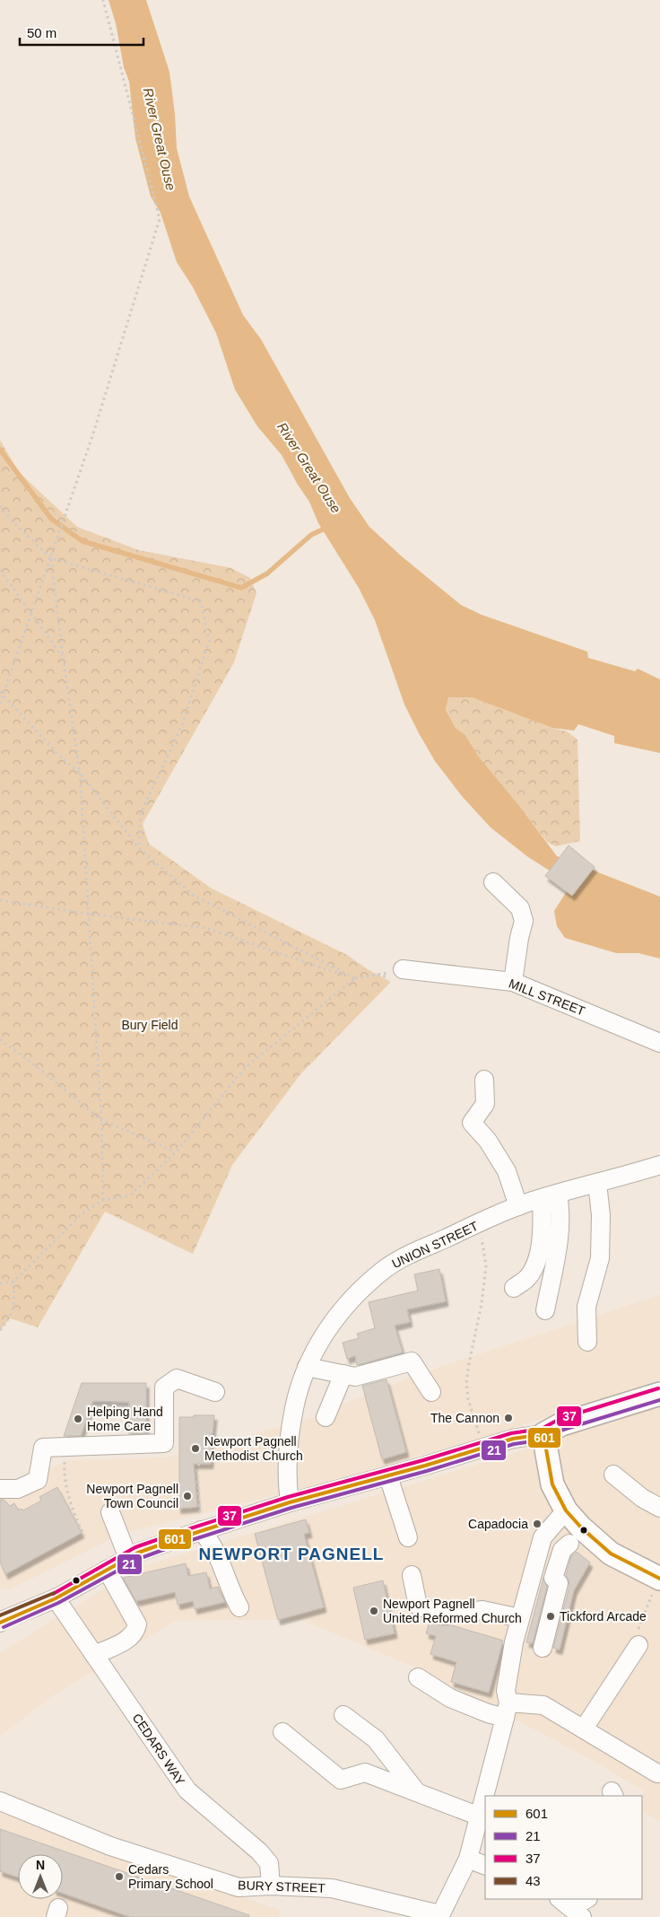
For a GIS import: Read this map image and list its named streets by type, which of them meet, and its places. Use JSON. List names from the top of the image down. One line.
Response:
{"streets":{"street":["MILL STREET","UNION STREET","CEDARS WAY","BURY STREET"]},"crossings":[["CEDARS WAY","BURY STREET"]],"districts":["NEWPORT PAGNELL"],"water":["River Great Ouse"],"parks":["Bury Field"],"places":["The Cannon","Helping Hand Home Care","Newport Pagnell Methodist Church","Newport Pagnell Town Council","Capadocia","Newport Pagnell United Reformed Church","Tickford Arcade","Cedars Primary School"],"lines":["transit line 37","transit line 21","transit line 601","transit line 43"],"legend":["601","21","37","43"],"scale_bar":"50 m","north":"top"}
